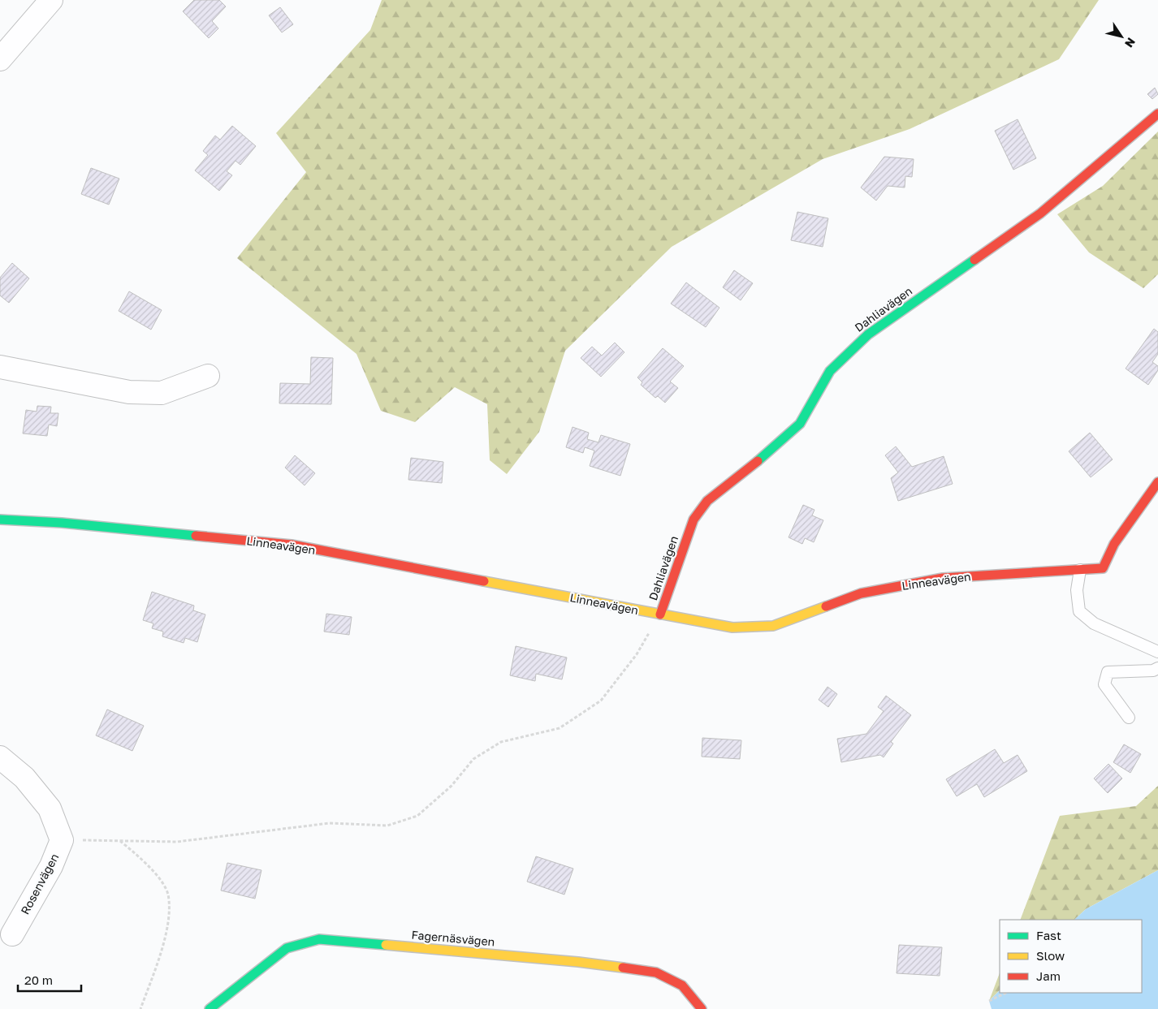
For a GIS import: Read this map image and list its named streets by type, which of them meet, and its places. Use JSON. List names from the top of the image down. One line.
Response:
{"streets":{"street":["Dahliavägen","Linneavägen","Rosenvägen","Fagernäsvägen"]},"crossings":[["Dahliavägen","Linneavägen"]],"legend":["Fast","Slow","Jam"],"scale_bar":"20 m","north":"bottom right"}
